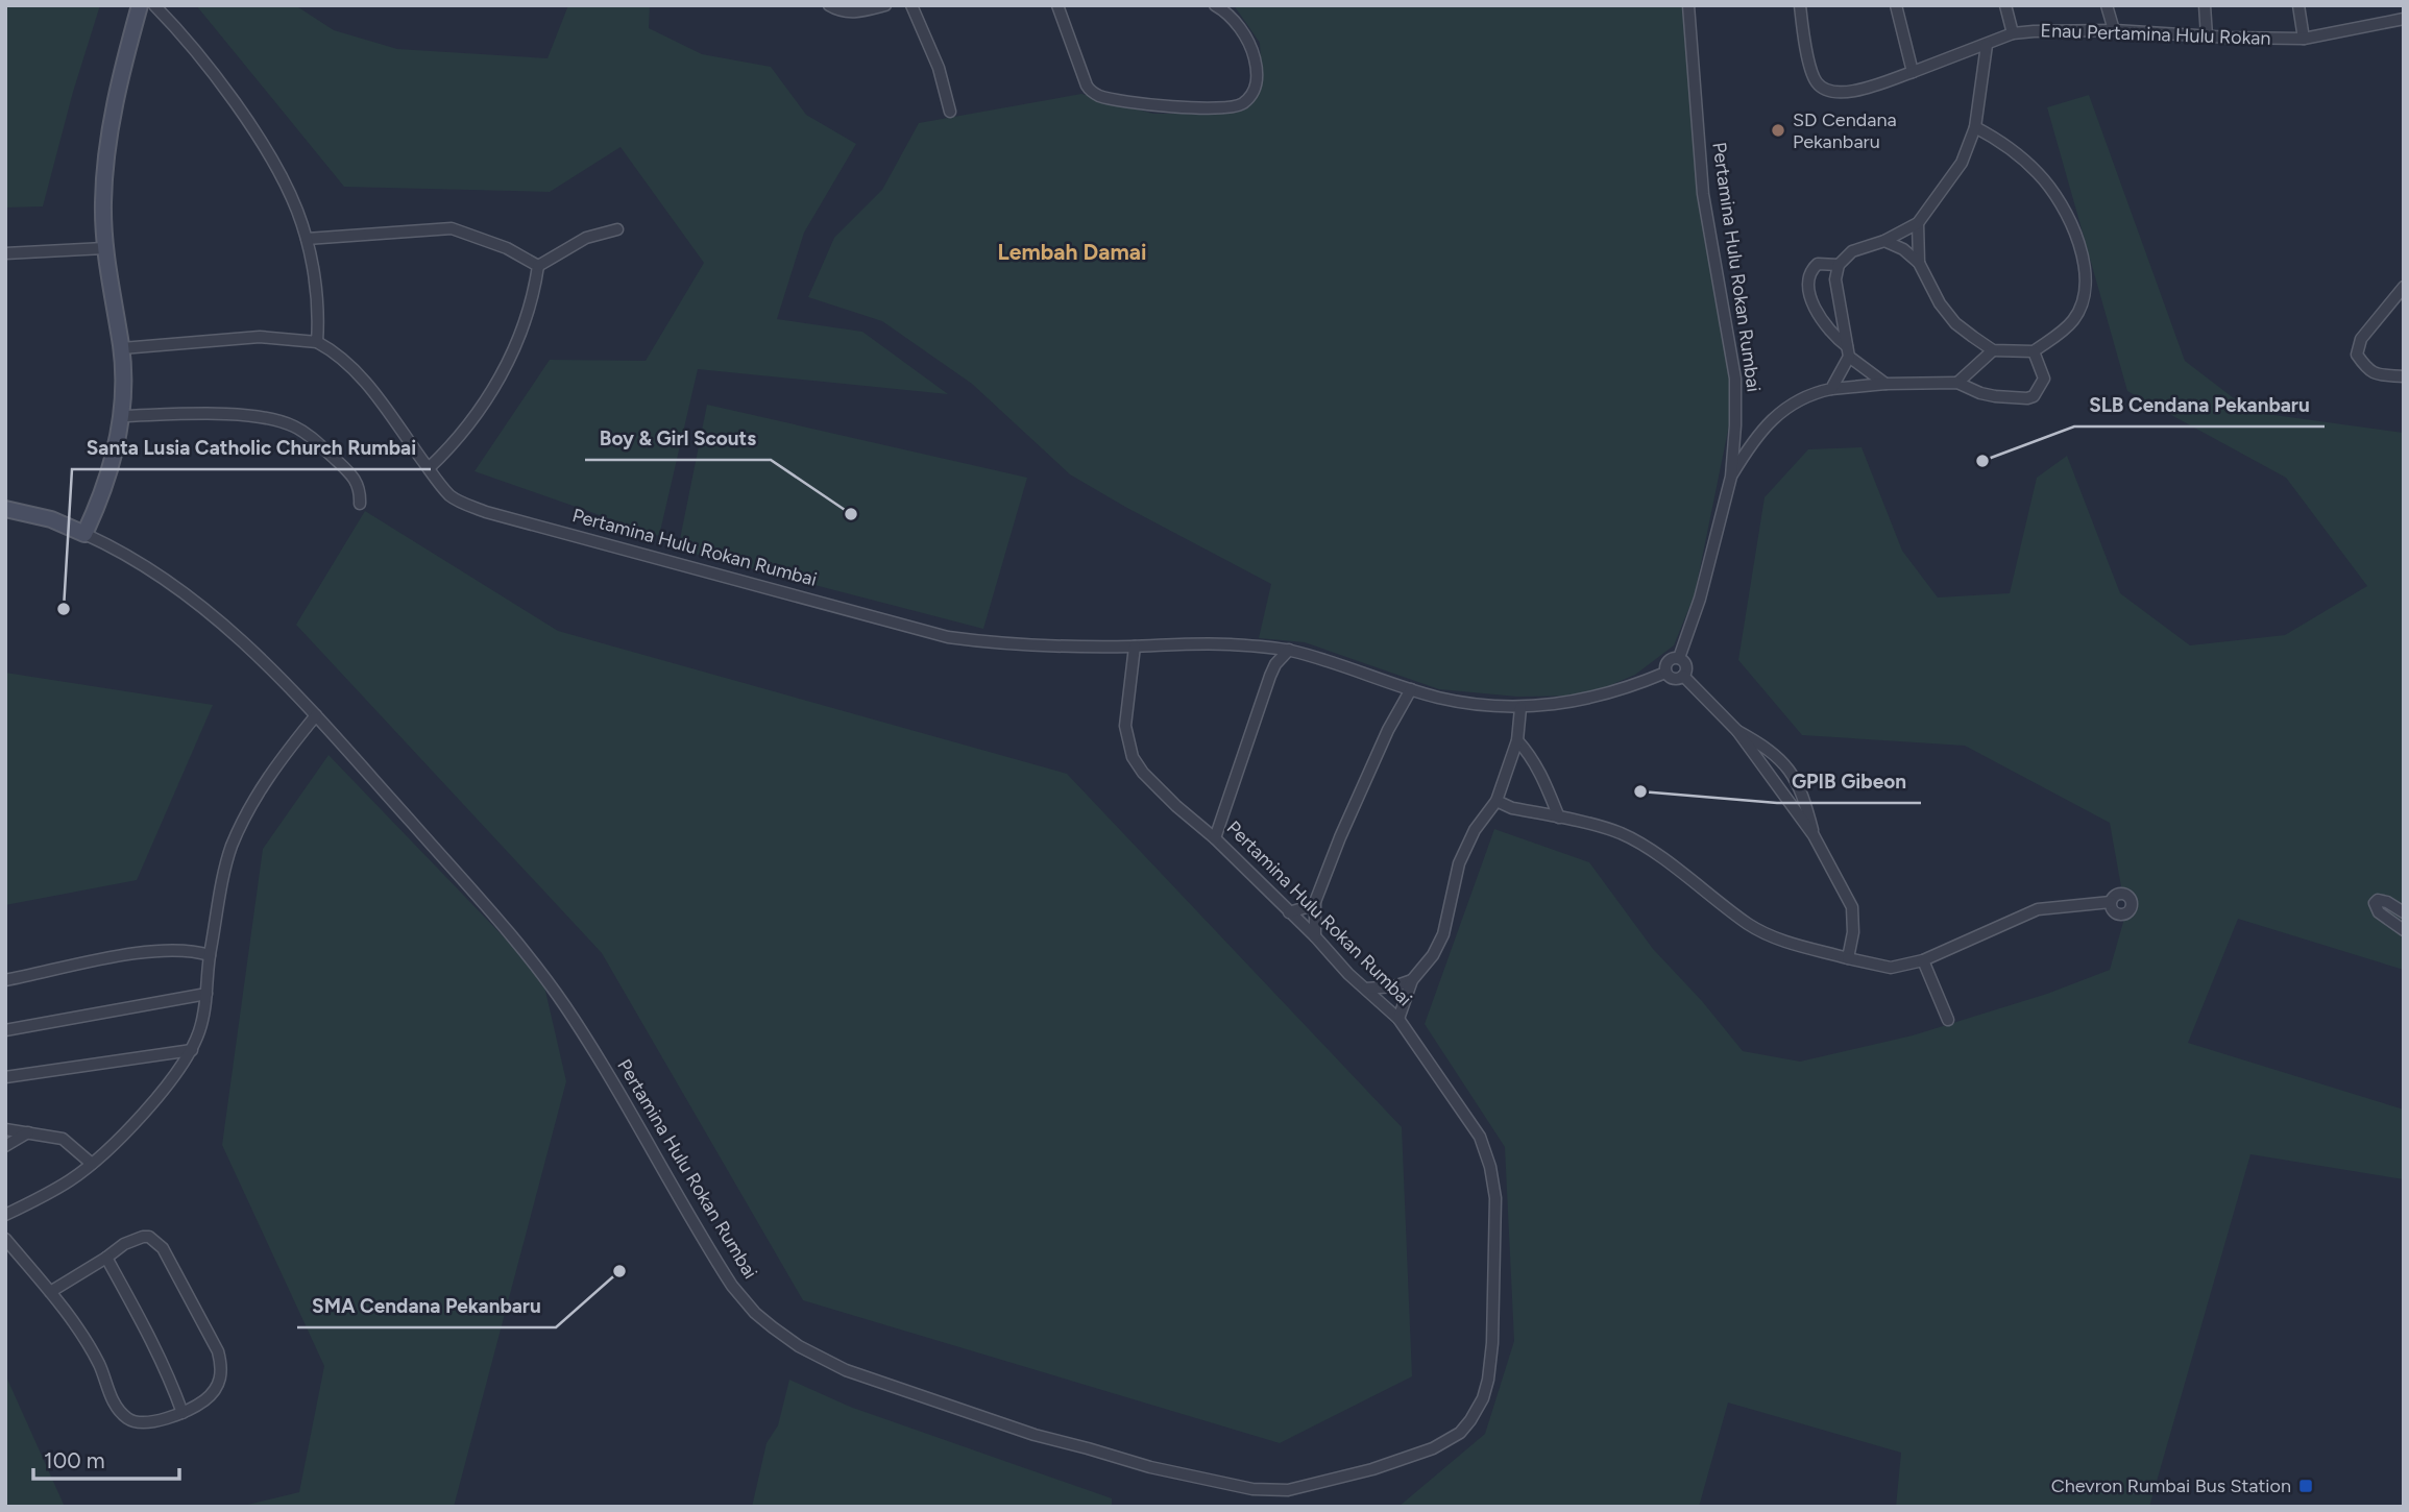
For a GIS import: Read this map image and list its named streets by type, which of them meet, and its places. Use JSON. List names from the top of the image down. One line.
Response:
{"streets":{"street":["Enau Pertamina Hulu Rokan","Pertamina Hulu Rokan Rumbai"]},"districts":["Lembah Damai"],"places":{"other":["SD Cendana Pekanbaru","SLB Cendana Pekanbaru","Boy & Girl Scouts","Santa Lusia Catholic Church Rumbai","GPIB Gibeon","SMA Cendana Pekanbaru"],"transit":["Chevron Rumbai Bus Station"]},"scale_bar":"100 m"}
